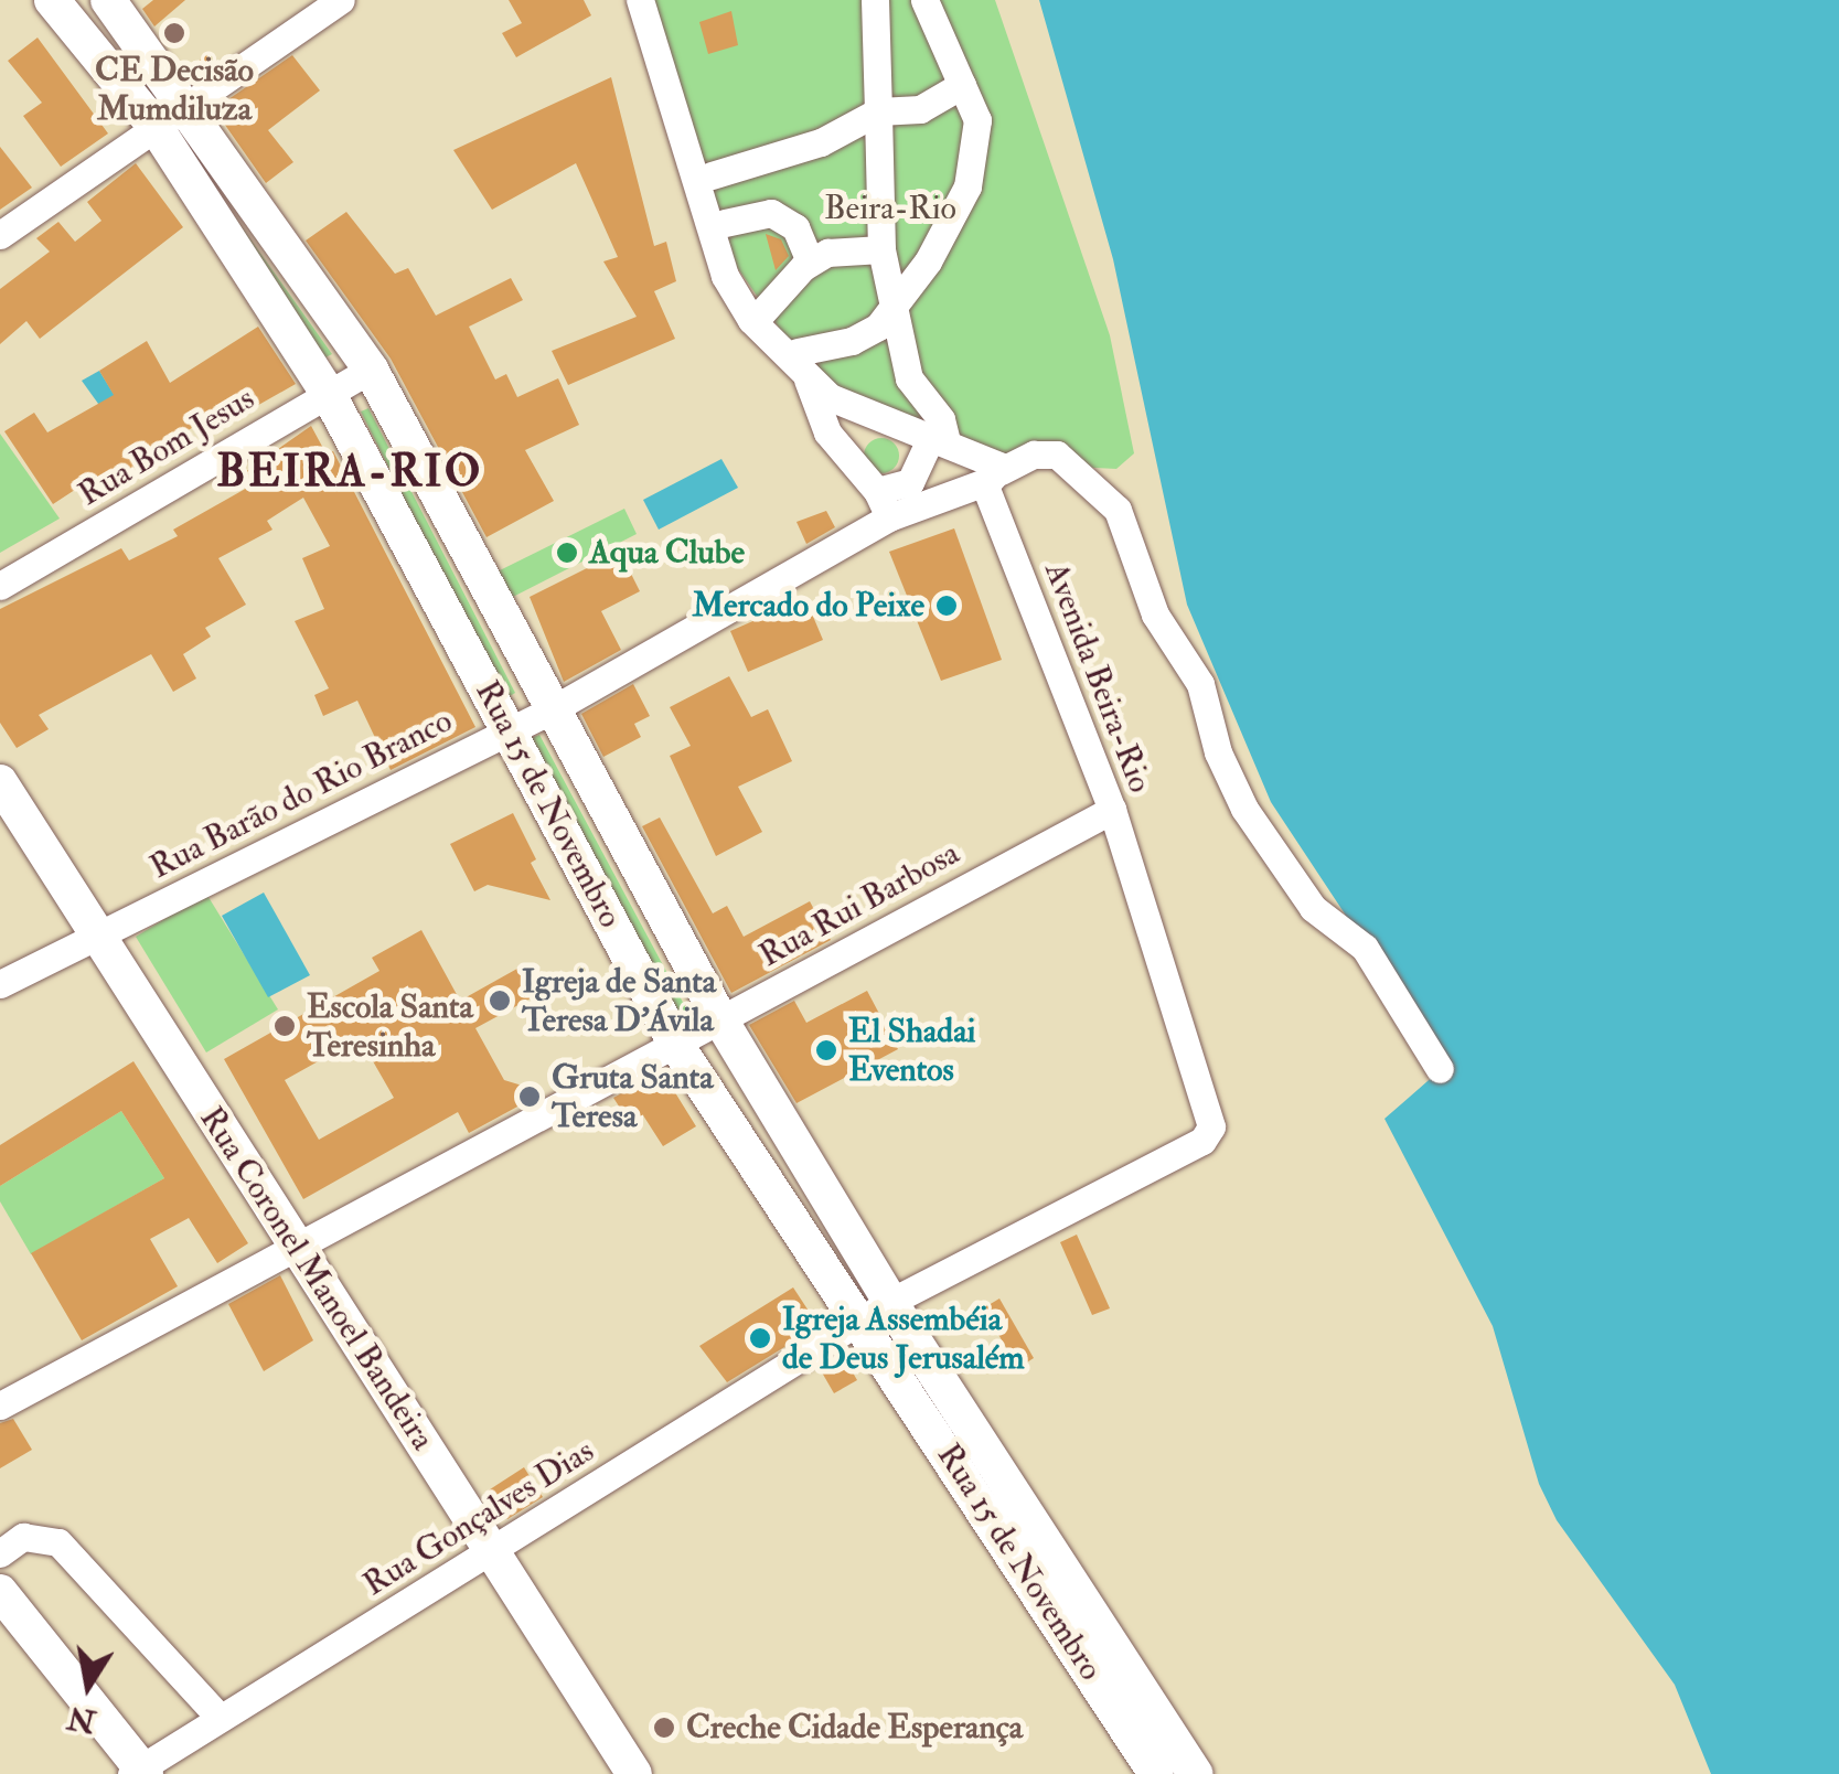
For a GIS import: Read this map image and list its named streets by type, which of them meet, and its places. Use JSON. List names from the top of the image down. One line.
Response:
{"streets":{"main road":["Rua 15 de Novembro","Rua Coronel Manoel Bandeira"],"street":["Rua Bom Jesus","Avenida Beira-Rio","Rua Barão do Rio Branco","Rua Rui Barbosa","Rua Gonçalves Dias"]},"crossings":[["Rua Bom Jesus","Rua 15 de Novembro"],["Avenida Beira-Rio","Rua Barão do Rio Branco"],["Avenida Beira-Rio","Rua Rui Barbosa"],["Avenida Beira-Rio","Rua Gonçalves Dias"],["Rua Barão do Rio Branco","Rua 15 de Novembro"],["Rua Barão do Rio Branco","Rua Coronel Manoel Bandeira"],["Rua 15 de Novembro","Rua Rui Barbosa"],["Rua 15 de Novembro","Rua Gonçalves Dias"],["Rua Rui Barbosa","Rua Coronel Manoel Bandeira"],["Rua Coronel Manoel Bandeira","Rua Gonçalves Dias"]],"districts":["BEIRA-RIO"],"parks":["Beira-Rio"],"places":["CE Decisão Mumdiluza","Aqua Clube","Mercado do Peixe","Igreja de Santa Teresa D'Ávila","Escola Santa Teresinha","El Shadai Eventos","Gruta Santa Teresa","Igreja Assembéia de Deus Jerusalém","Creche Cidade Esperança"],"north":"bottom"}
